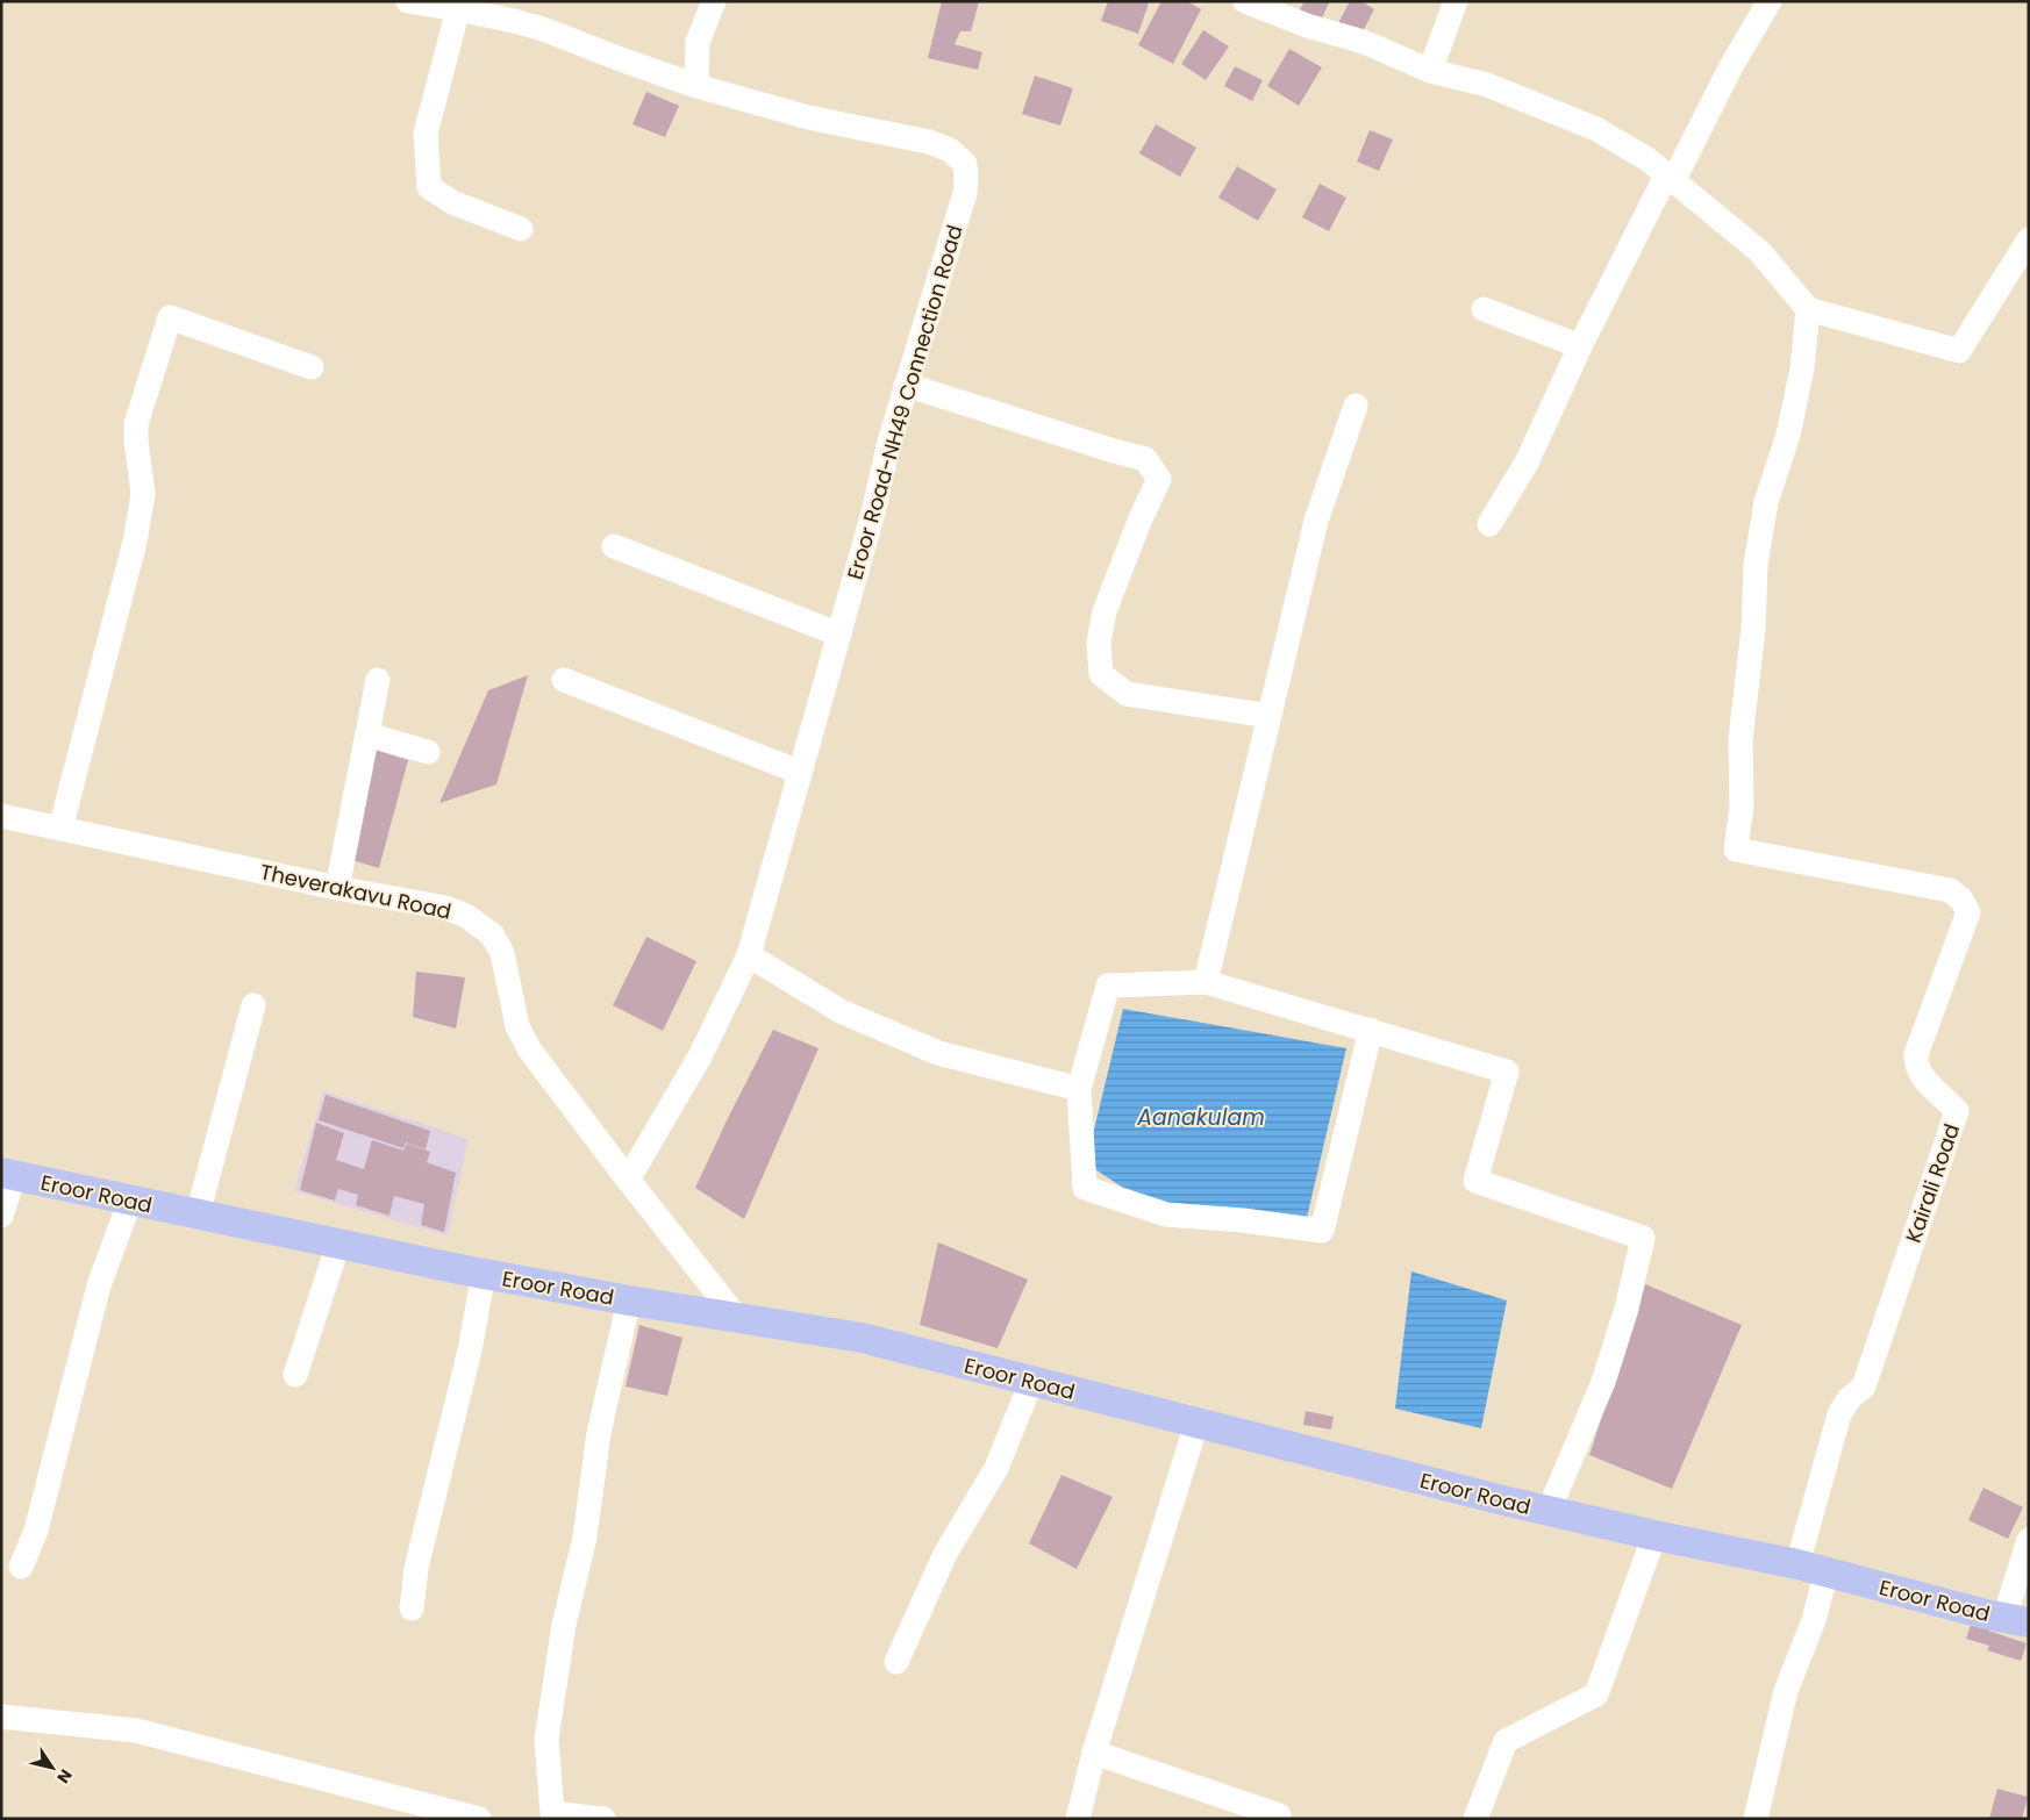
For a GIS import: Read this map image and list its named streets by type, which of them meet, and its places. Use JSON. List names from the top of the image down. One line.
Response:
{"streets":{"main road":["Eroor Road"],"street":["Eroor Road-NH49 Connection Road","Theverakavu Road","Kairali Road"]},"crossings":[["Eroor Road-NH49 Connection Road","Theverakavu Road"],["Theverakavu Road","Eroor Road"],["Kairali Road","Eroor Road"]],"water":["Aanakulam"],"north":"bottom right"}
